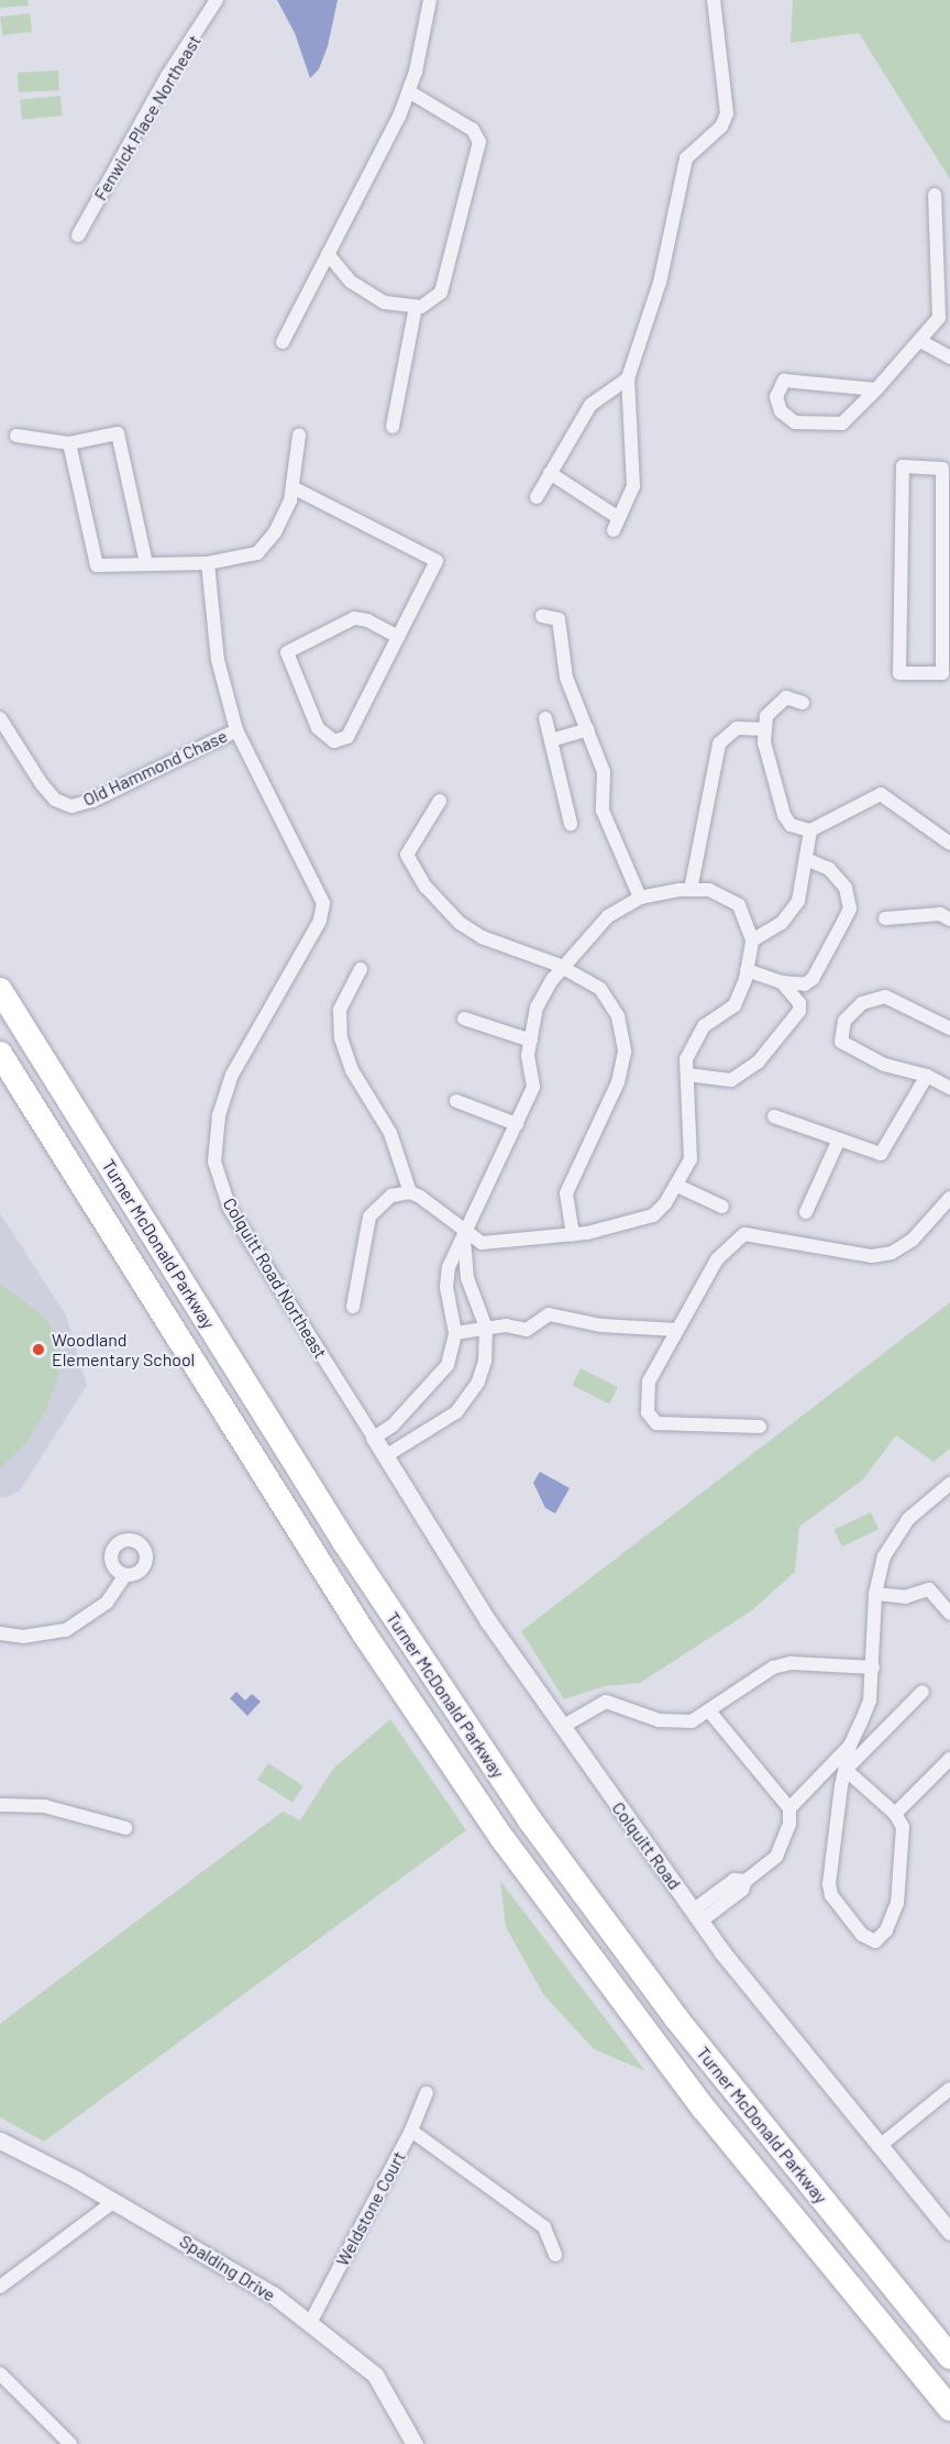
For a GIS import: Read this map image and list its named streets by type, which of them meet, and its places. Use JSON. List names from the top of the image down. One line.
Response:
{"streets":{"highway":["Turner McDonald Parkway"],"street":["Fenwick Place Northeast","Old Hammond Chase","Colquitt Road Northeast","Colquitt Road","Weldstone Court","Spalding Drive"]},"crossings":[["Old Hammond Chase","Colquitt Road Northeast"],["Colquitt Road Northeast","Colquitt Road"],["Weldstone Court","Spalding Drive"]],"places":["Woodland Elementary School"]}
